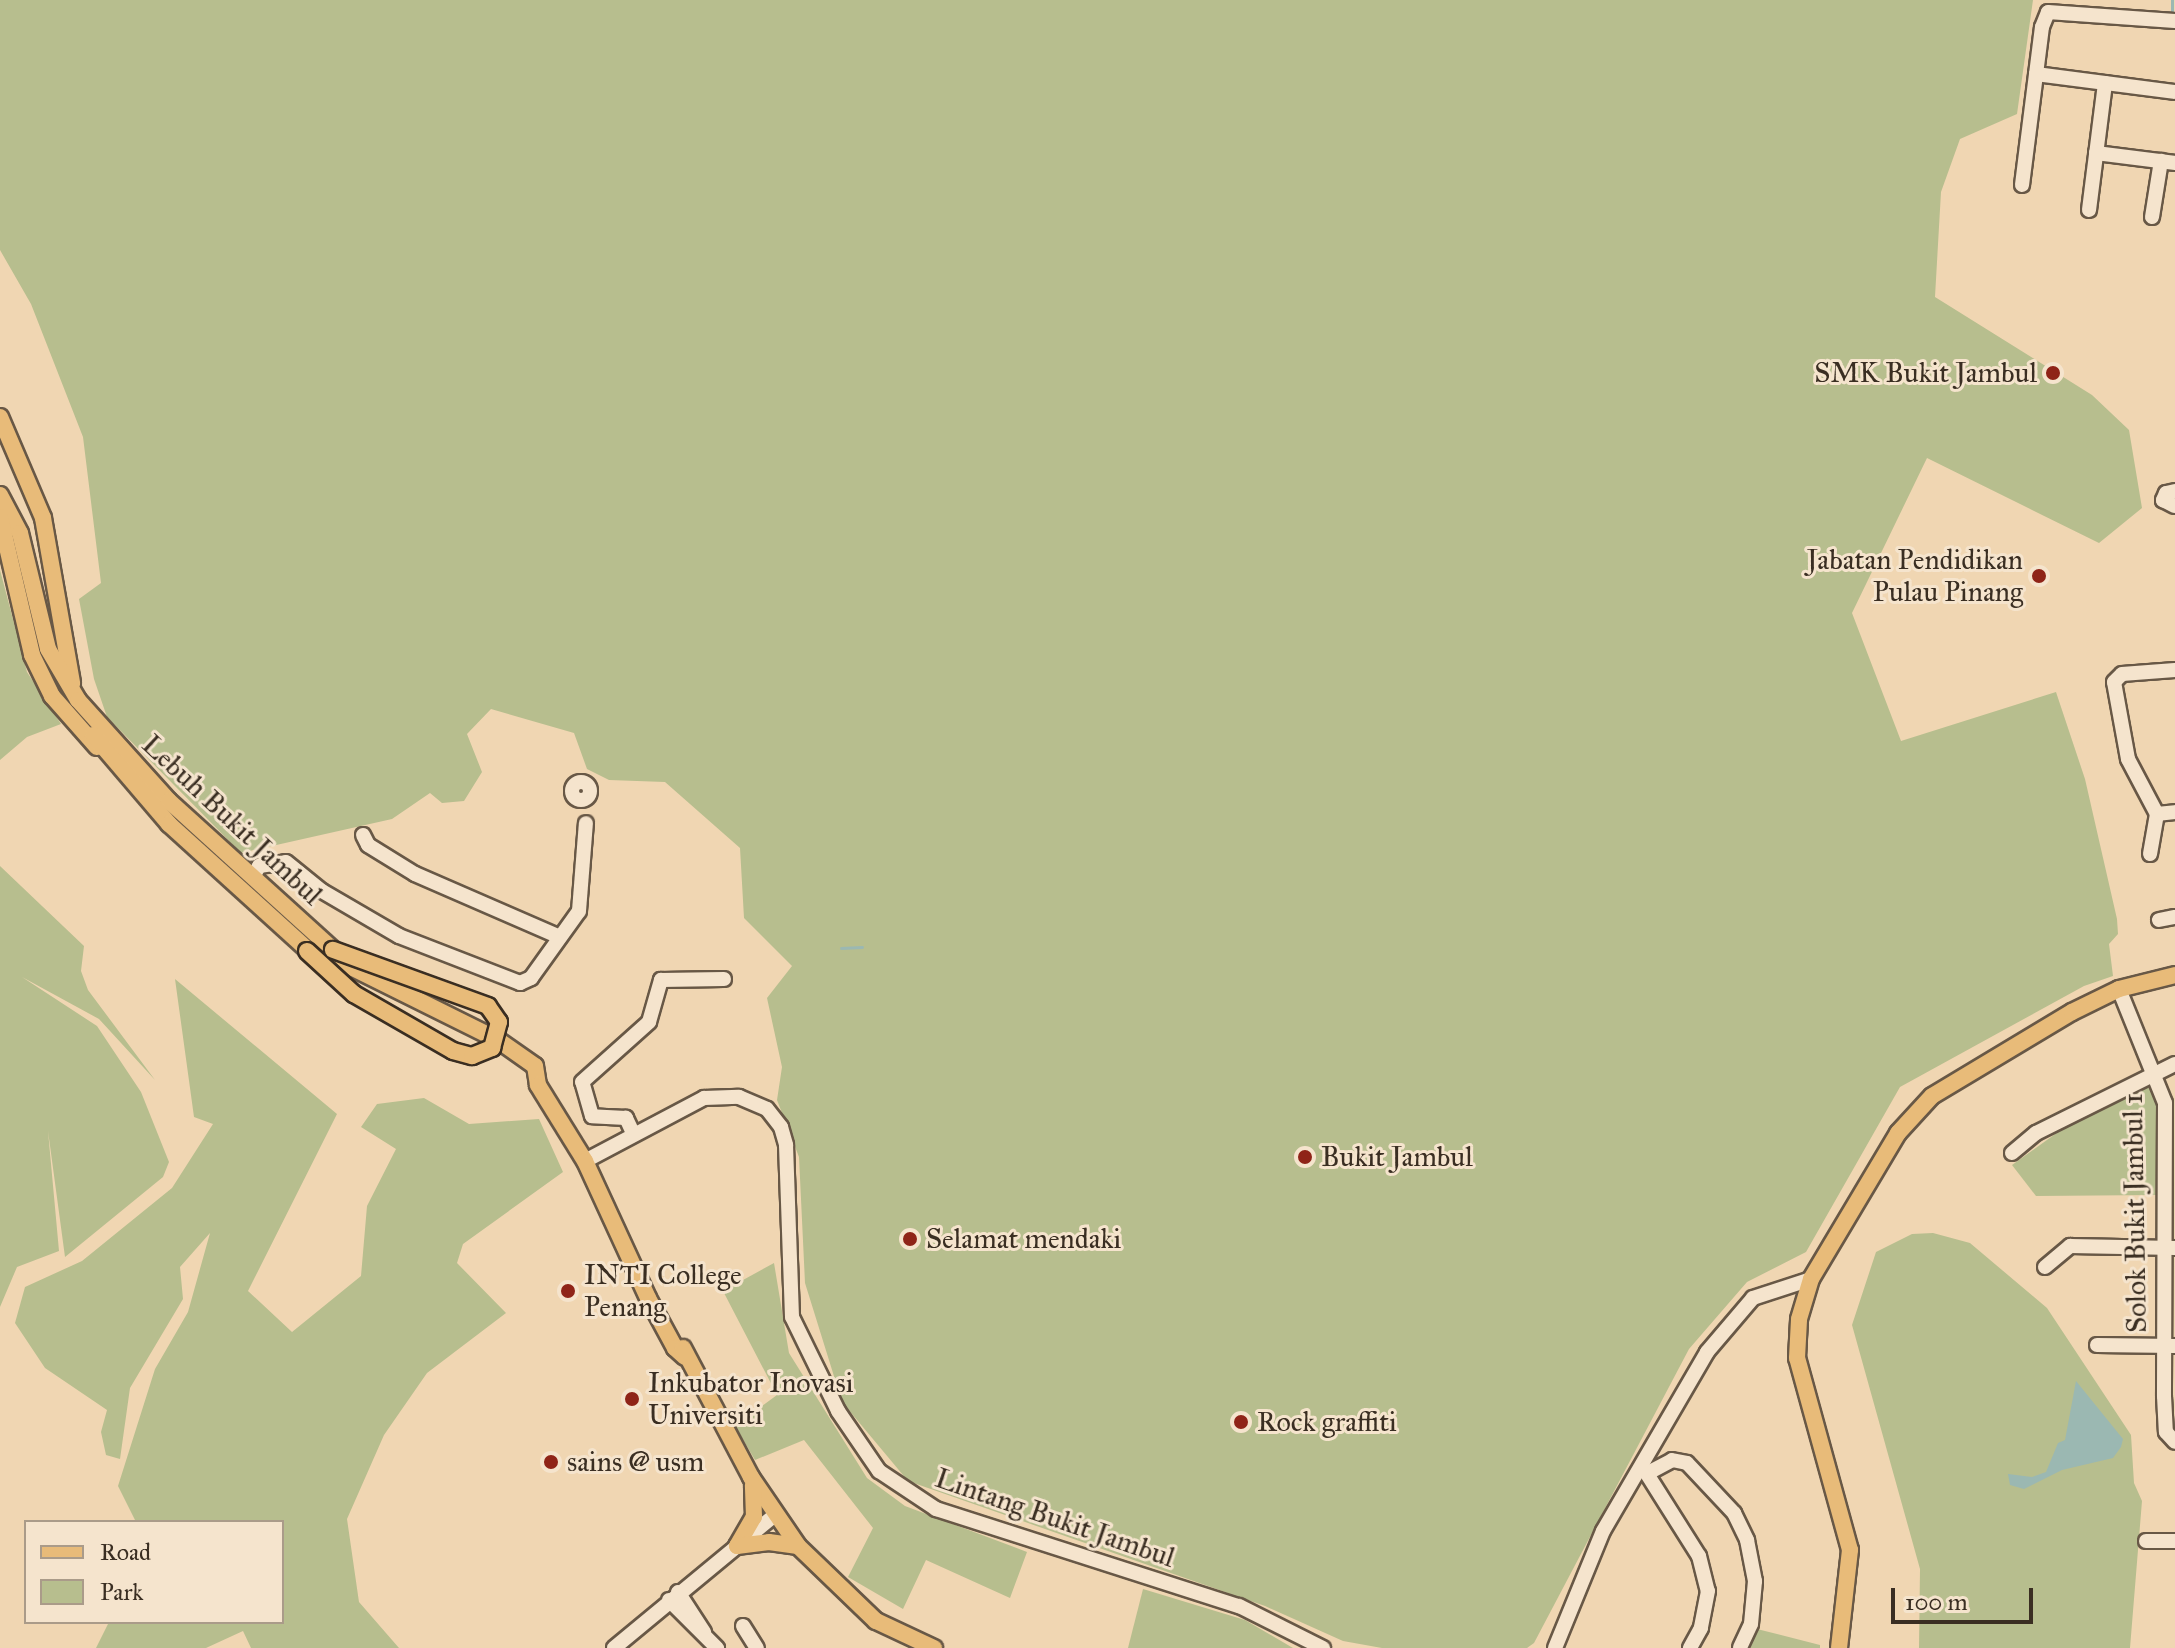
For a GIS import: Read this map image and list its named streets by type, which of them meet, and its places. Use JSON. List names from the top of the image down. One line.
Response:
{"streets":{"main road":["Lebuh Bukit Jambul"],"street":["Solok Bukit Jambul 1","Lintang Bukit Jambul"]},"crossings":[["Lebuh Bukit Jambul","Lintang Bukit Jambul"]],"places":["SMK Bukit Jambul","Jabatan Pendidikan Pulau Pinang","Bukit Jambul","Selamat mendaki","INTI College Penang","Inkubator Inovasi Universiti","Rock graffiti","sains @ usm"],"legend":["Road","Park"],"scale_bar":"100 m"}
